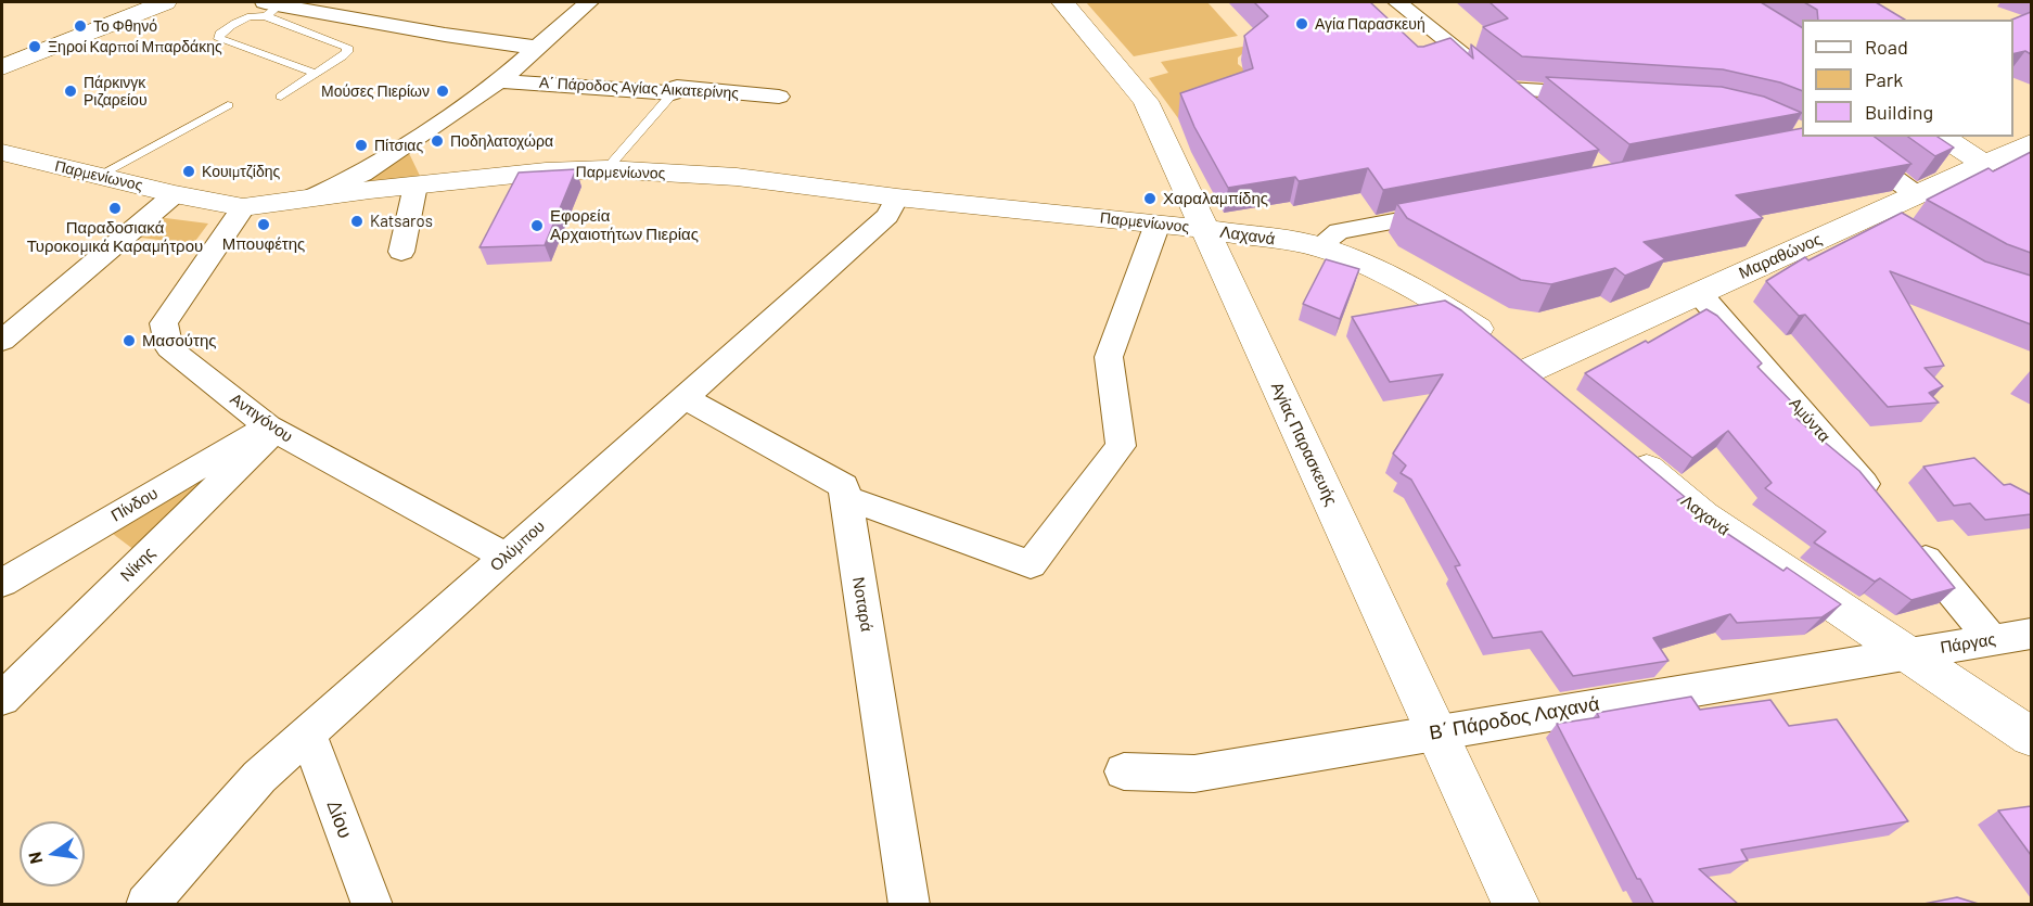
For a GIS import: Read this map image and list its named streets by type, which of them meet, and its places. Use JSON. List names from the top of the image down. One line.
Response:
{"streets":{"street":["Α΄ Πάροδος Αγίας Αικατερίνης","Παρμενίωνος","Λαχανά","Μαραθώνος","Αντιγόνου","Αμύντα","Αγίας Παρασκευής","Πίνδου","Ολύμπου","Νίκης","Νοταρά","Πάργας","Β΄ Πάροδος Λαχανά","Δίου"]},"crossings":[["Παρμενίωνος","Λαχανά"],["Παρμενίωνος","Αντιγόνου"],["Παρμενίωνος","Αγίας Παρασκευής"],["Παρμενίωνος","Ολύμπου"],["Λαχανά","Μαραθώνος"],["Λαχανά","Αγίας Παρασκευής"],["Λαχανά","Πάργας"],["Λαχανά","Β΄ Πάροδος Λαχανά"],["Μαραθώνος","Αμύντα"],["Αντιγόνου","Πίνδου"],["Αντιγόνου","Ολύμπου"],["Αντιγόνου","Νίκης"],["Αγίας Παρασκευής","Β΄ Πάροδος Λαχανά"],["Πίνδου","Νίκης"],["Ολύμπου","Δίου"],["Πάργας","Β΄ Πάροδος Λαχανά"]],"places":["Αγία Παρασκευή","Το Φθηνό","Ξηροί Καρποί Μπαρδάκης","Πάρκινγκ Ριζαρείου","Μούσες Πιερίων","Ποδηλατοχώρα","Πίτσιας","Κουιμτζίδης","Χαραλαμπίδης","Παραδοσιακά Τυροκομικά Καραμήτρου","Katsaros","Μπουφέτης","Εφορεία Αρχαιοτήτων Πιερίας","Μασούτης"],"legend":["Road","Park","Building"],"north":"left"}
